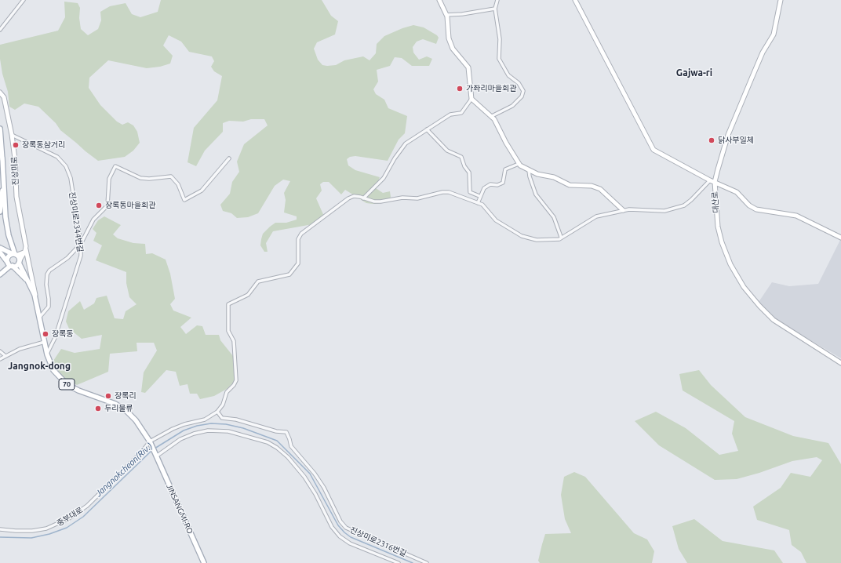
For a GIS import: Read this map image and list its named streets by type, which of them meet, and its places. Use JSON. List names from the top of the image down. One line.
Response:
{"streets":{"main road":["70","JINSANGMI-RO"],"street":["진상미로","대산로","진상미로2344번길","중부대로","진상미로2316번길"]},"crossings":[["진상미로","진상미로2344번길"],["진상미로","70"],["진상미로2344번길","70"],["70","JINSANGMI-RO"],["70","중부대로"]],"districts":["Gajwa-ri","Jangnok-dong"],"water":["Jangnokcheon(Riv.)"],"places":["가좌리마을회관","닭사부일체","장록동삼거리","장록동마을회관","장록동","장록리","두리물류"]}
